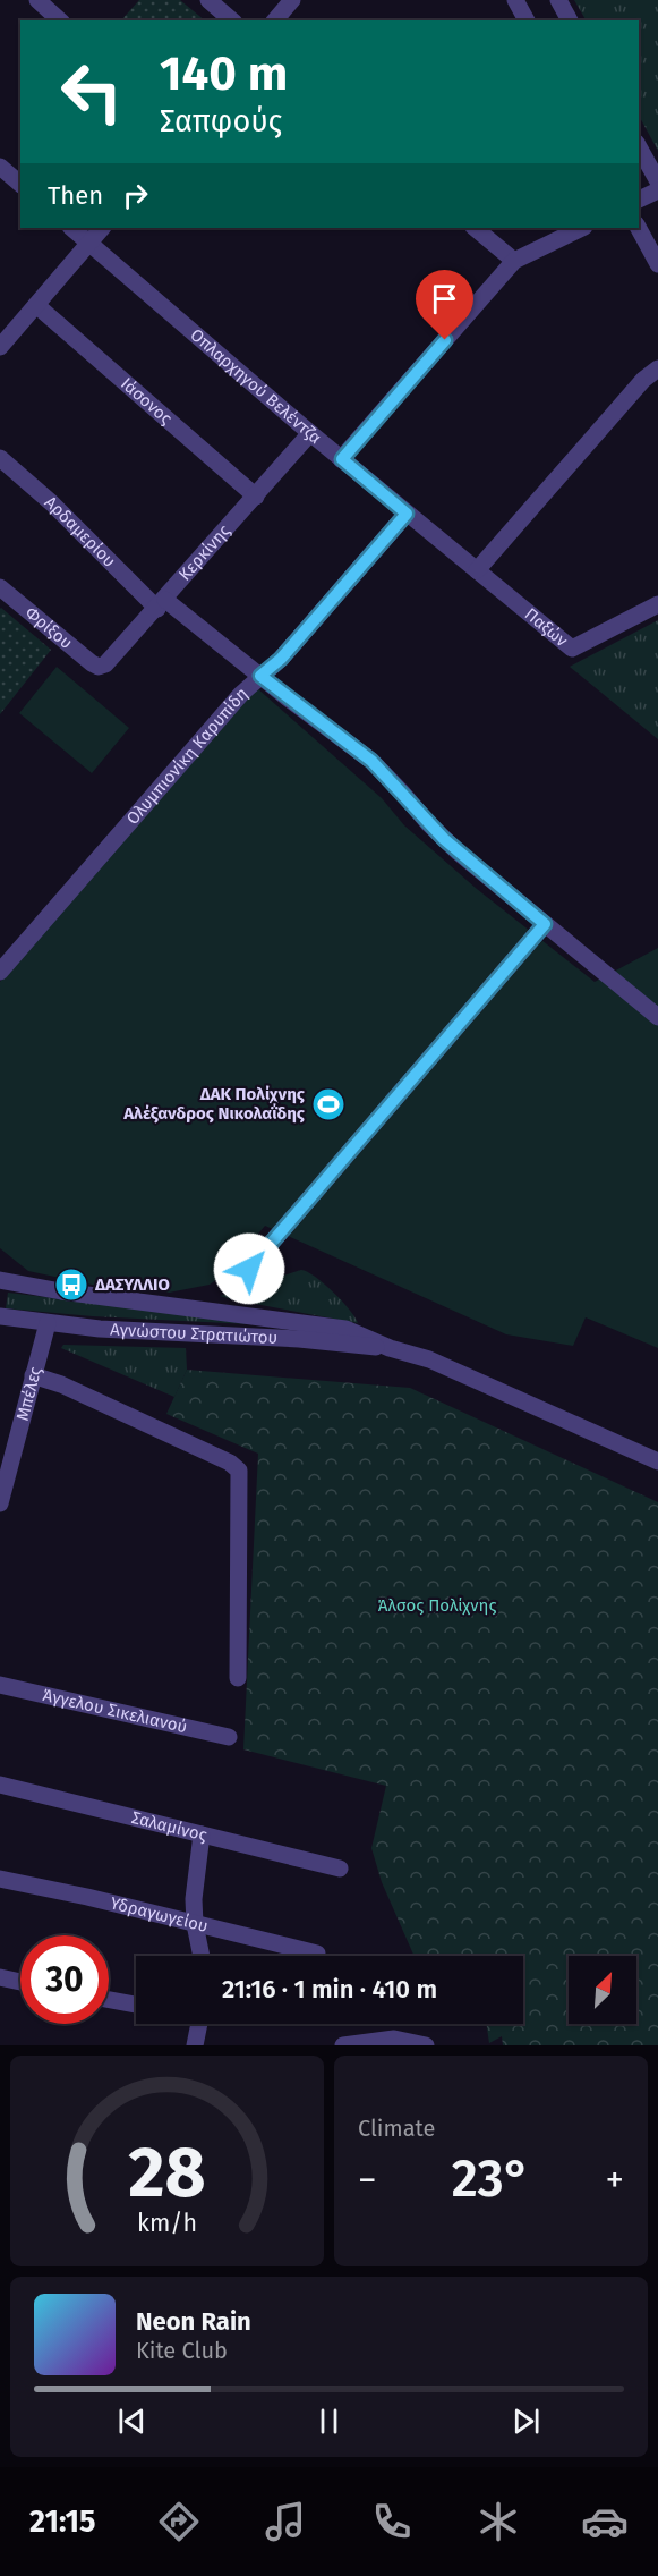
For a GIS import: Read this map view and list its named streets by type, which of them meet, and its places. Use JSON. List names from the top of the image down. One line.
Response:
{"streets":{"street":["Οπλαρχηγού Βελέντζα","Ιάσoνος","Αρδαμερίου","Κερκίνης","Παξών","Φρίξου","Ολυμπιονίκη Καρυπίδη","Αγνώστου Στρατιώτου","Μπέλες","Άγγελου Σικελιανού","Σαλαμίνος","Υδραγωγείου"]},"crossings":[["Οπλαρχηγού Βελέντζα","Κερκίνης"],["Οπλαρχηγού Βελέντζα","Παξών"],["Οπλαρχηγού Βελέντζα","Ολυμπιονίκη Καρυπίδη"],["Ιάσoνος","Κερκίνης"],["Αρδαμερίου","Κερκίνης"],["Αρδαμερίου","Ολυμπιονίκη Καρυπίδη"],["Κερκίνης","Φρίξου"],["Αγνώστου Στρατιώτου","Μπέλες"]],"parks":["Άλσος Πολίχνης"],"places":{"sports":["ΔΑΚ Πολίχνης Αλέξανδρος Νικολαΐδης"],"bus stop":["ΔΑΣΥΛΛΙΟ"]},"north":"top right","page":{"turn":["140 m","Σαπφούς"],"then":"Then","limit":"30","trip":"21:16 · 1 min · 410 m","tile":"Climate","heat":["−","23°","+"],"song":["Neon Rain","Kite Club"],"tabs":"21:15","gauge":["28","km/h"]}}
